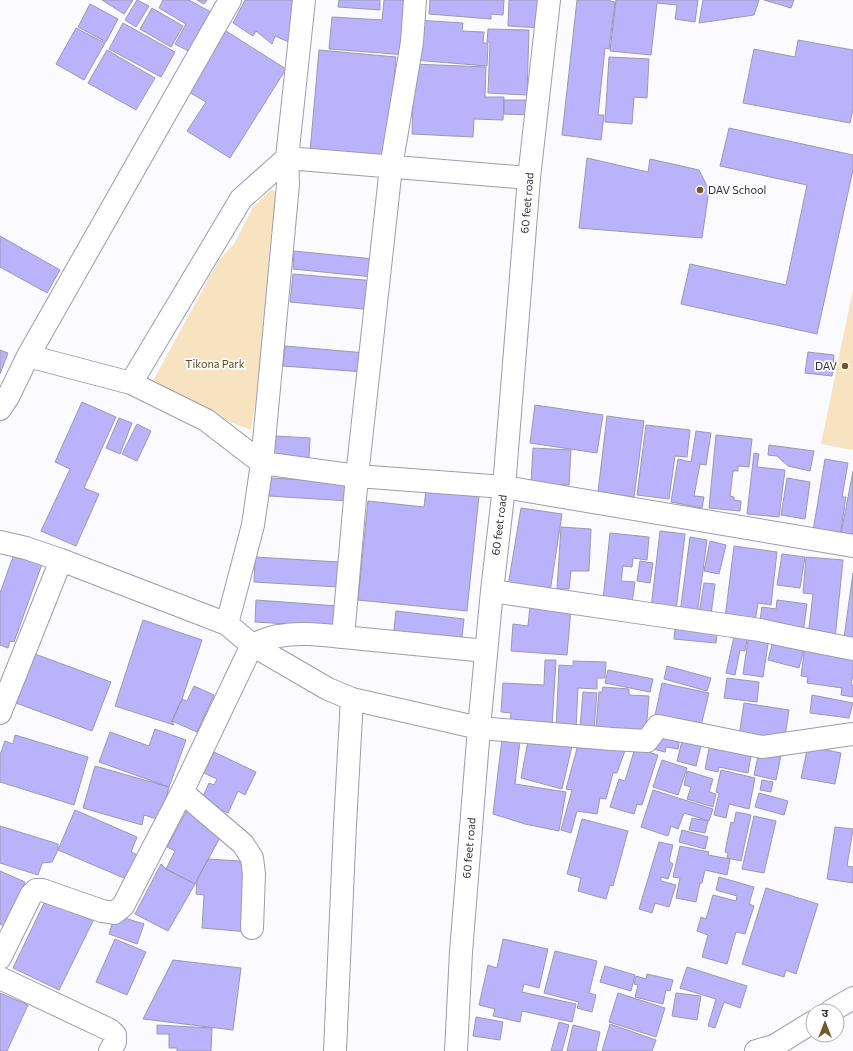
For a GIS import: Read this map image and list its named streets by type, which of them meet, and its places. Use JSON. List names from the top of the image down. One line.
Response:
{"streets":{"street":["60 feet road"]},"parks":["Tikona Park"],"places":["DAV School","DAV"],"north":"top"}
